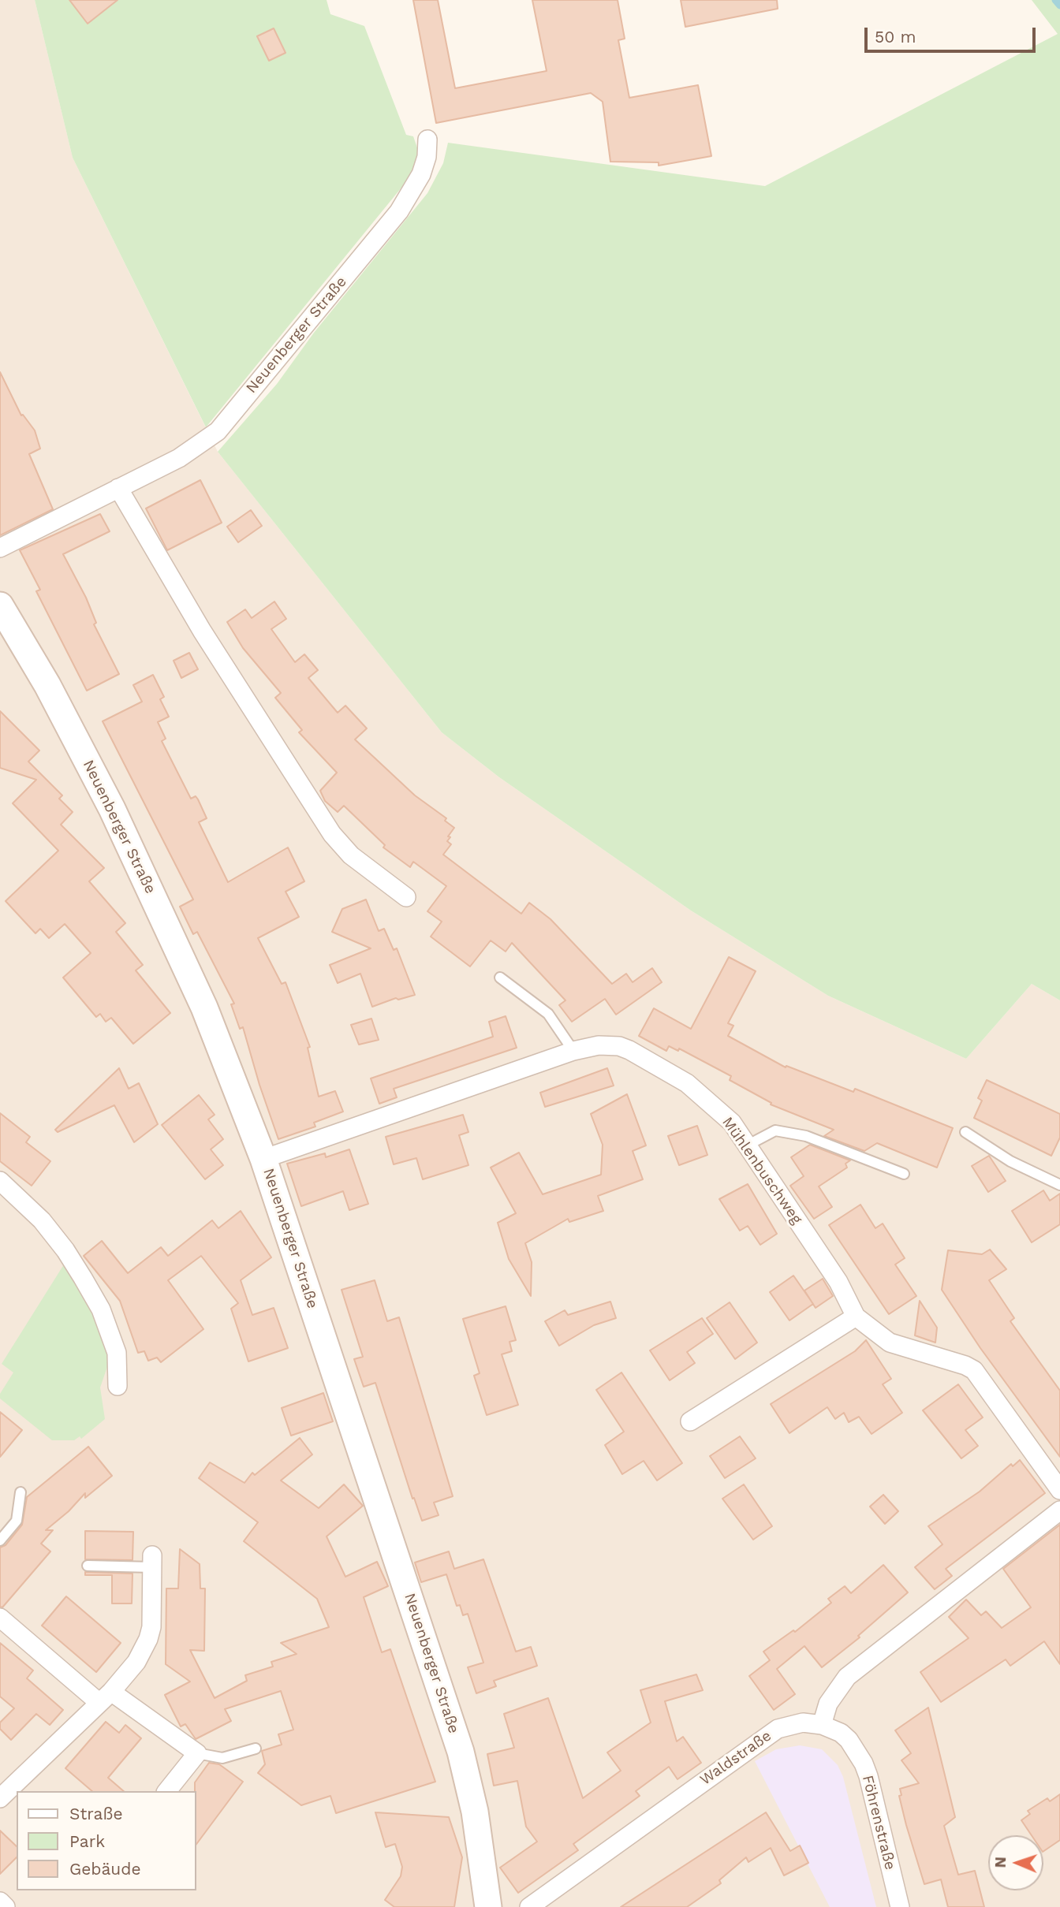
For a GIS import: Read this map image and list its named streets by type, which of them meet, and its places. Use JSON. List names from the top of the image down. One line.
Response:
{"streets":{"street":["Neuenberger Straße","Mühlenbuschweg","Waldstraße","Föhrenstraße"]},"crossings":[["Neuenberger Straße","Mühlenbuschweg"],["Waldstraße","Föhrenstraße"]],"legend":["Straße","Park","Gebäude"],"scale_bar":"50 m","north":"left"}
